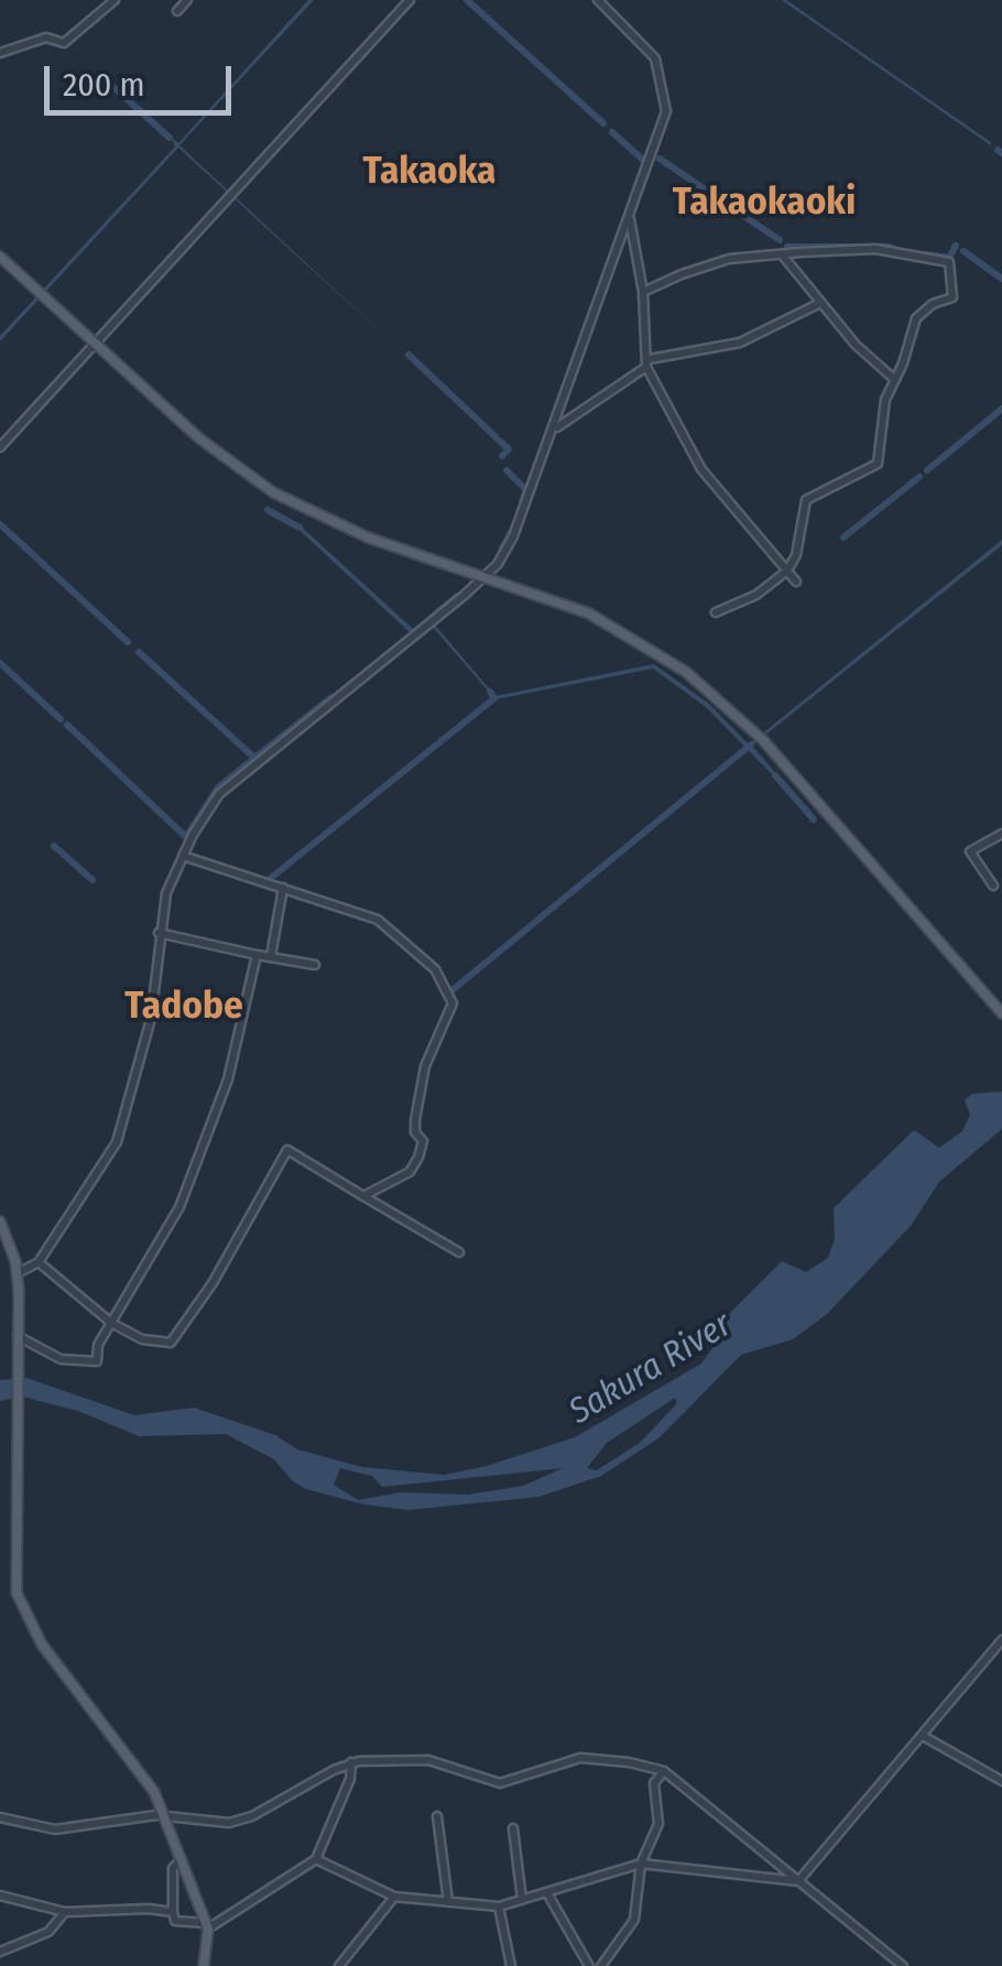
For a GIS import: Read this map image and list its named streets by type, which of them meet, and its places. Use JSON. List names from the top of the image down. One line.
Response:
{"districts":["Takaoka","Takaokaoki","Tadobe"],"water":["Sakura River"],"scale_bar":"200 m"}
